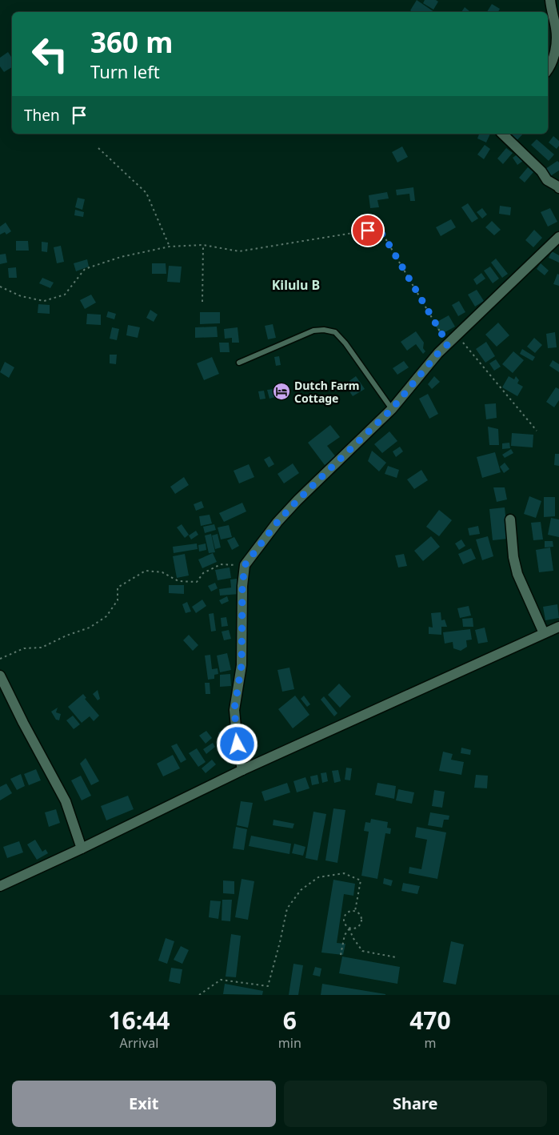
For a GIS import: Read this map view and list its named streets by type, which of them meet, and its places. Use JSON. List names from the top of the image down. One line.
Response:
{"districts":["Kilulu B"],"places":{"hotel":["Dutch Farm Cottage"]},"page":{"turn":["360 m","Turn left"],"then":"Then","eta":["16:44","Arrival","6","min","470","m"],"buttons":["Exit","Share"]}}
